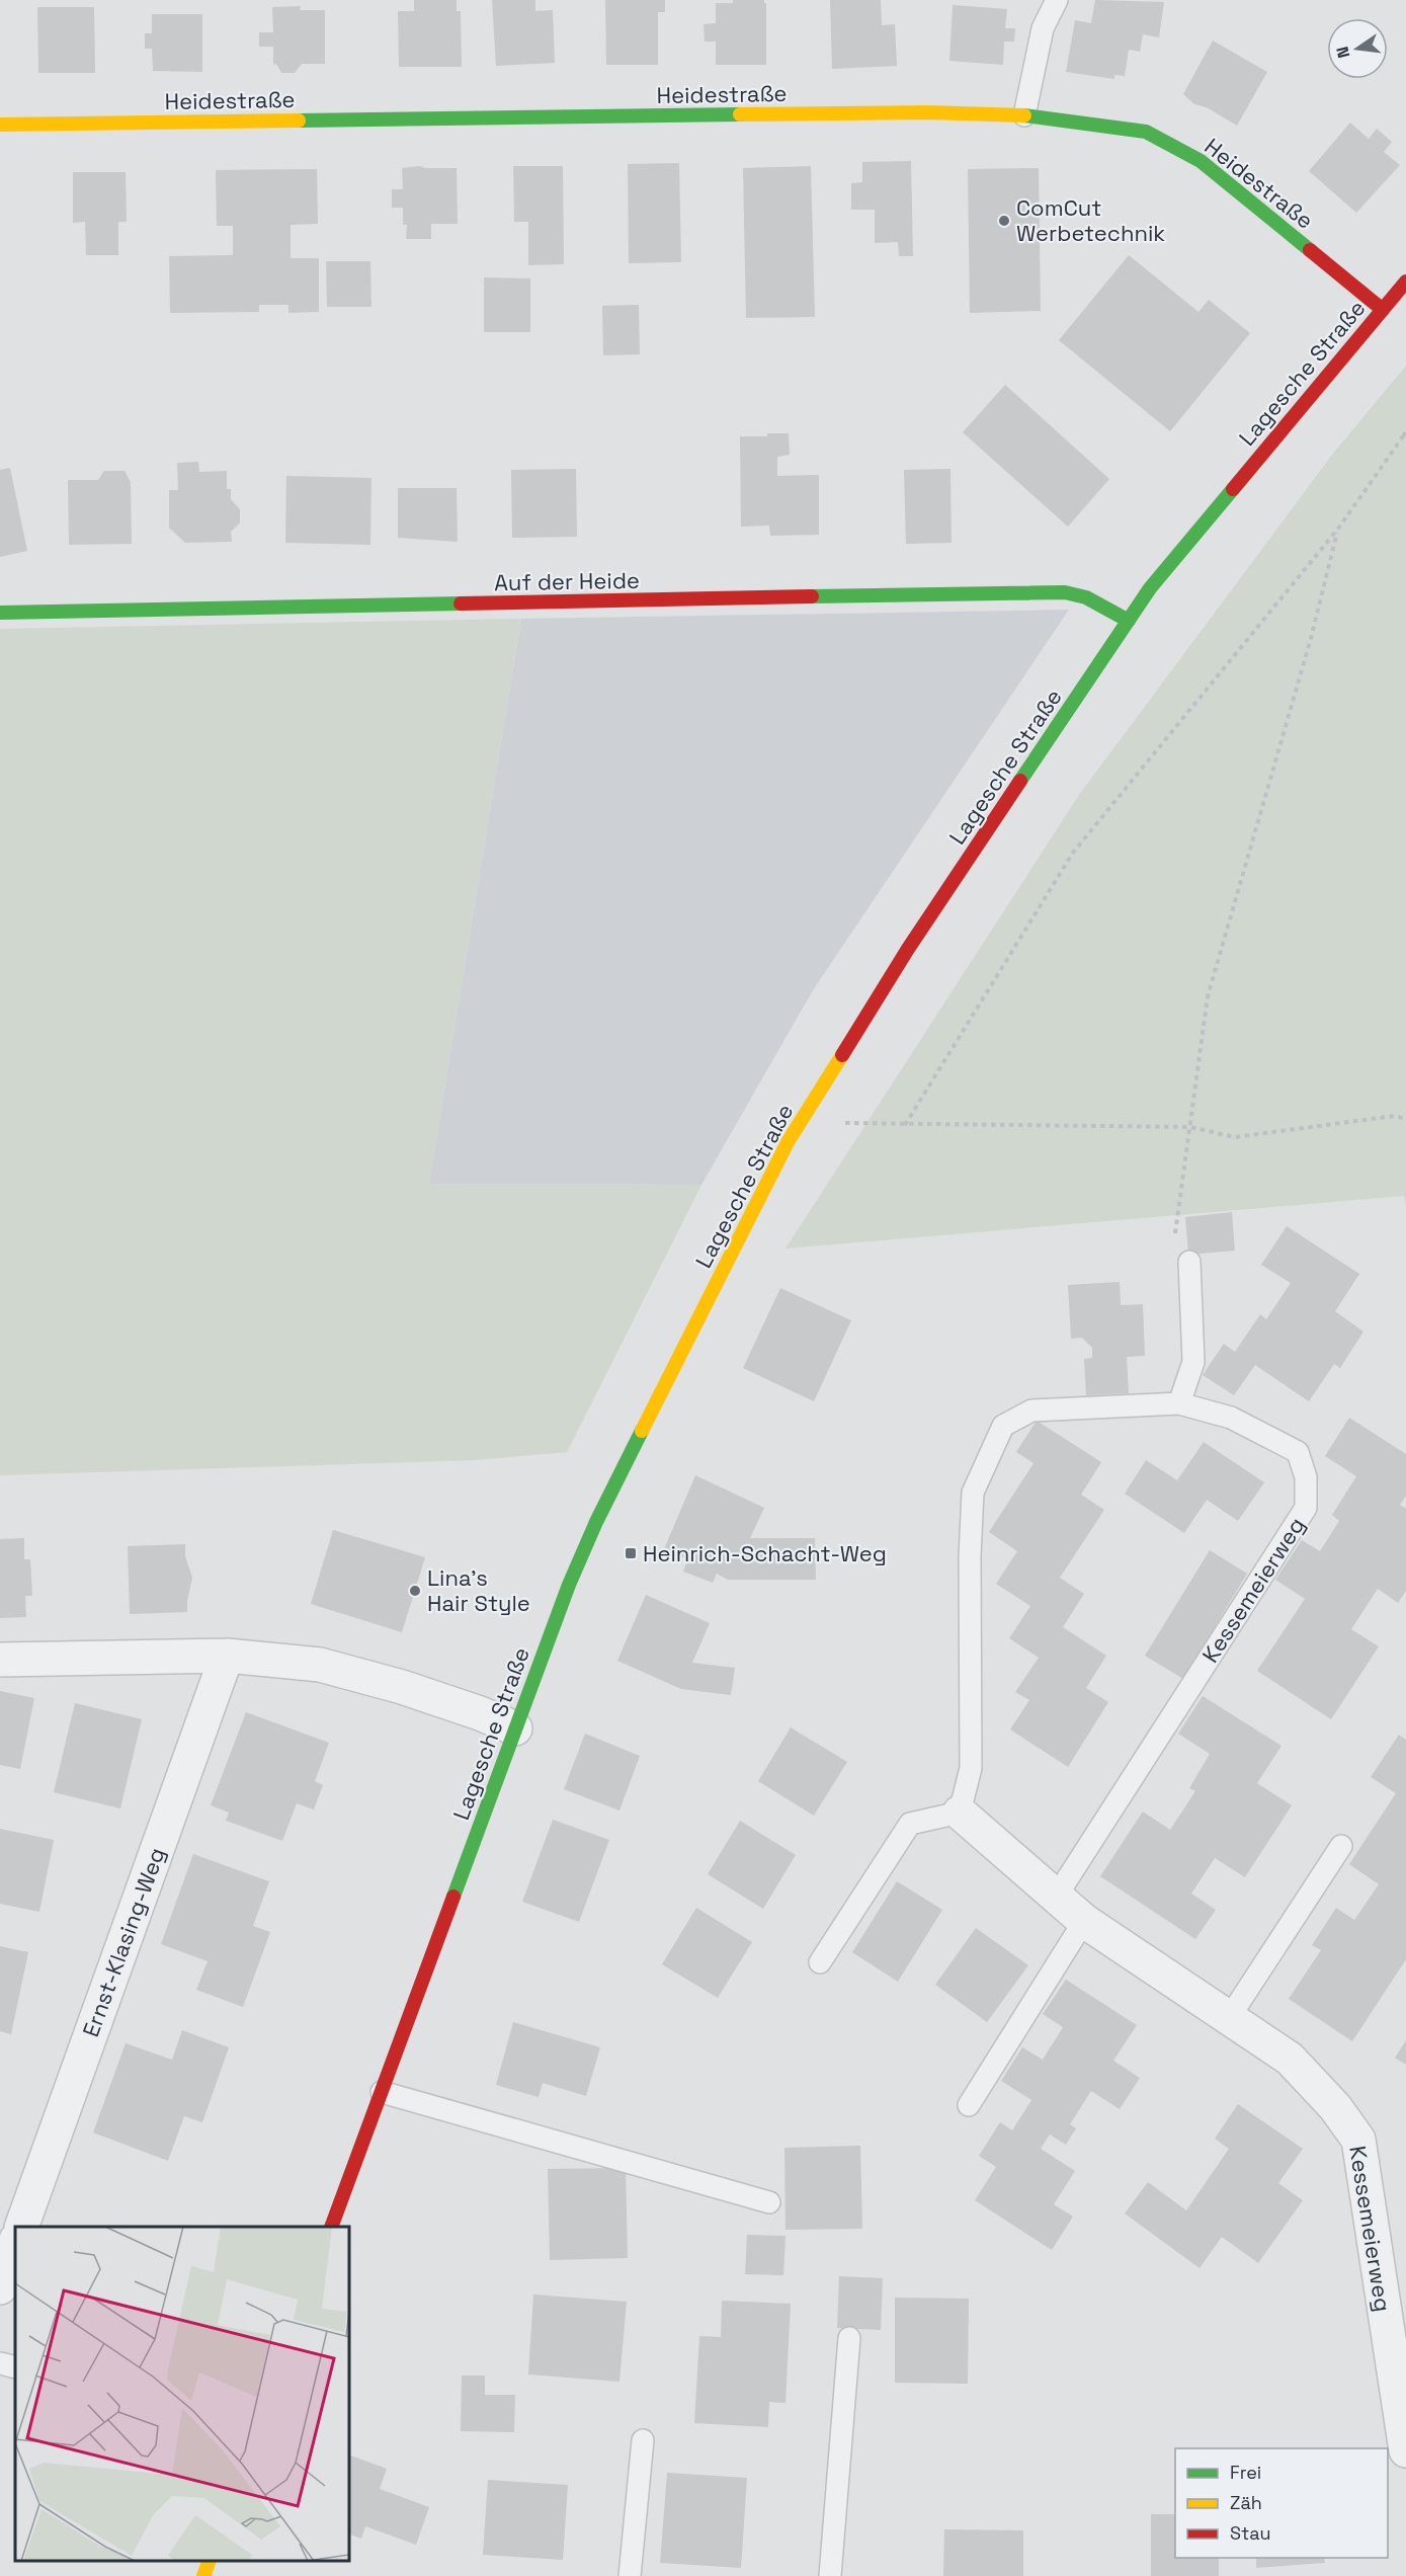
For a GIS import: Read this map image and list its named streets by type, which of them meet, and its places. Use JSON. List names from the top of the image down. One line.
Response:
{"streets":{"street":["Heidestraße","Lagesche Straße","Auf der Heide","Kessemeierweg","Ernst-Klasing-Weg"]},"crossings":[["Heidestraße","Lagesche Straße"],["Lagesche Straße","Auf der Heide"]],"places":{"other":["ComCut Werbetechnik","Lina's Hair Style"],"transit":["Heinrich-Schacht-Weg"]},"legend":["Frei","Zäh","Stau"],"north":"left"}
